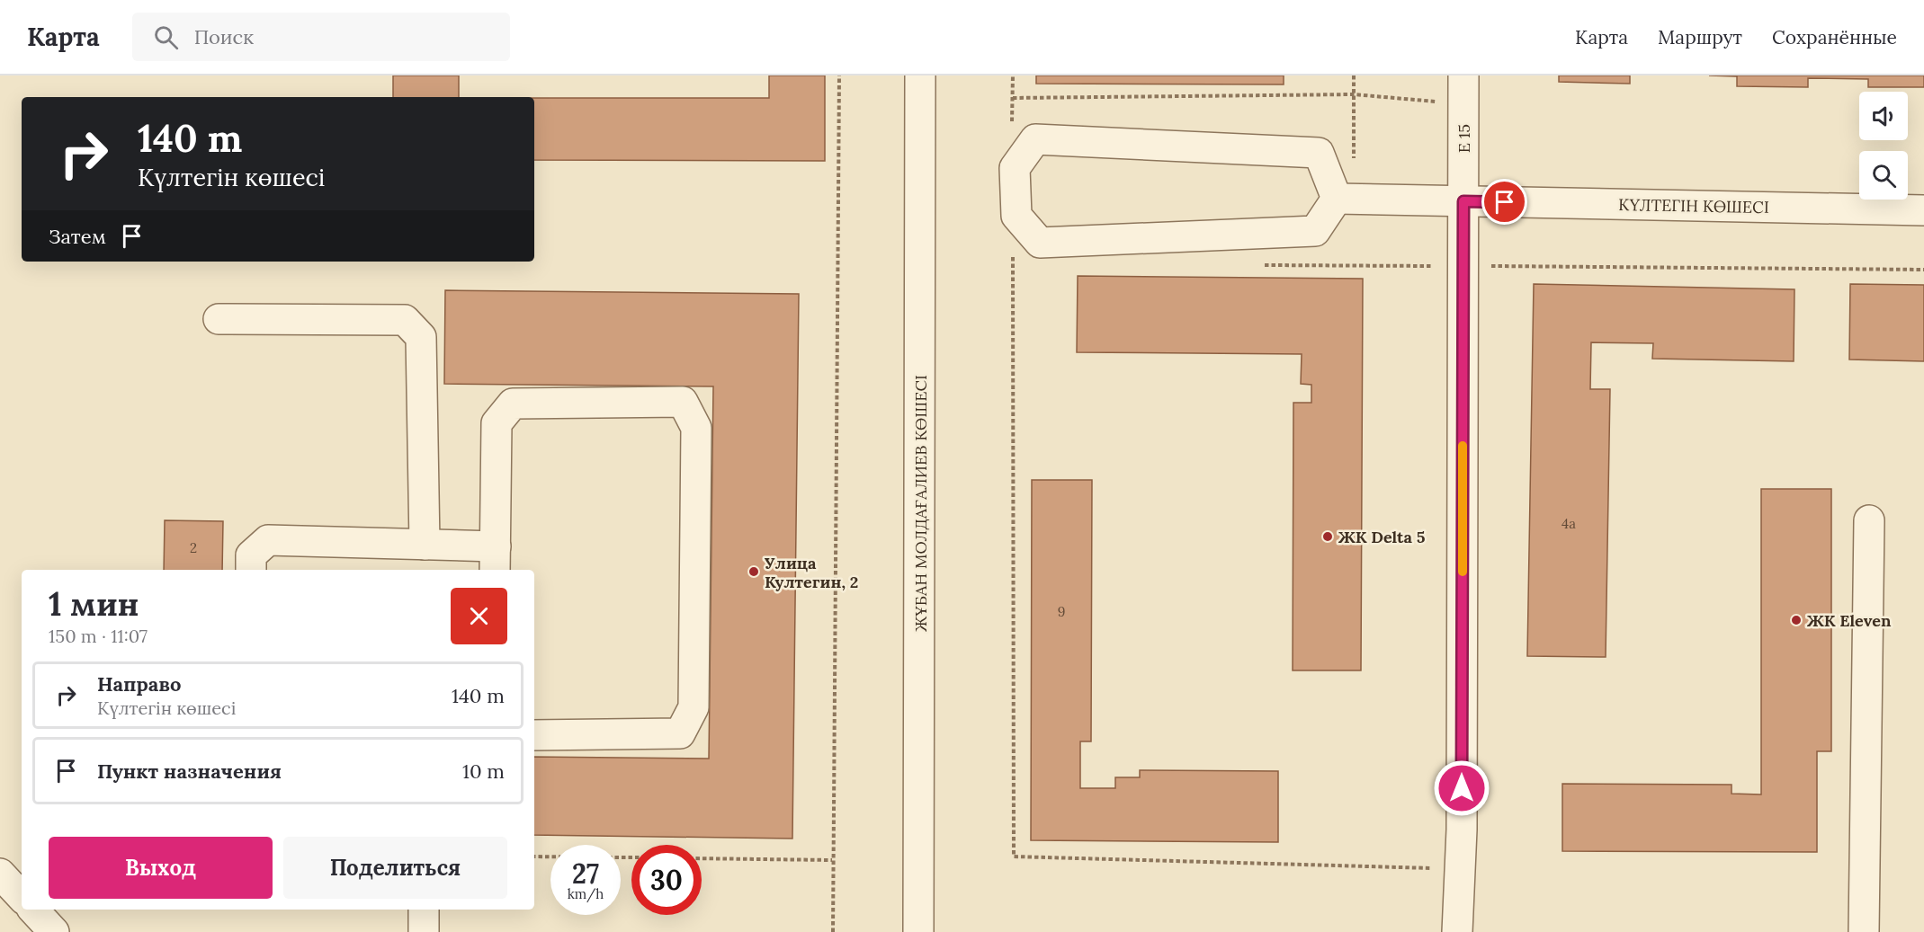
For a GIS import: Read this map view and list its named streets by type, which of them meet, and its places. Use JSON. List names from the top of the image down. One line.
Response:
{"streets":{"street":["E 15","КҮЛТЕГІН КӨШЕСІ","ЖҰБАН МОЛДАҒАЛИЕВ КӨШЕСІ"]},"crossings":[["E 15","КҮЛТЕГІН КӨШЕСІ"]],"places":["ЖК Delta 5","Улица Култегин, 2","ЖК Eleven"],"house_numbers":["4а","2","9"],"page":{"header":"Карта","search":"Поиск","nav":["Карта","Маршрут","Сохранённые"],"turn":["140 m","Күлтегін көшесі"],"then":"Затем","heading":["1 мин","150 m · 11:07"],"list":[{"name":"Направо","note":"Күлтегін көшесі","value":"140 m"},{"name":"Пункт назначения","value":"10 m"}],"buttons":["Выход","Поделиться"],"speed":"27 km/h","limit":"30"}}
